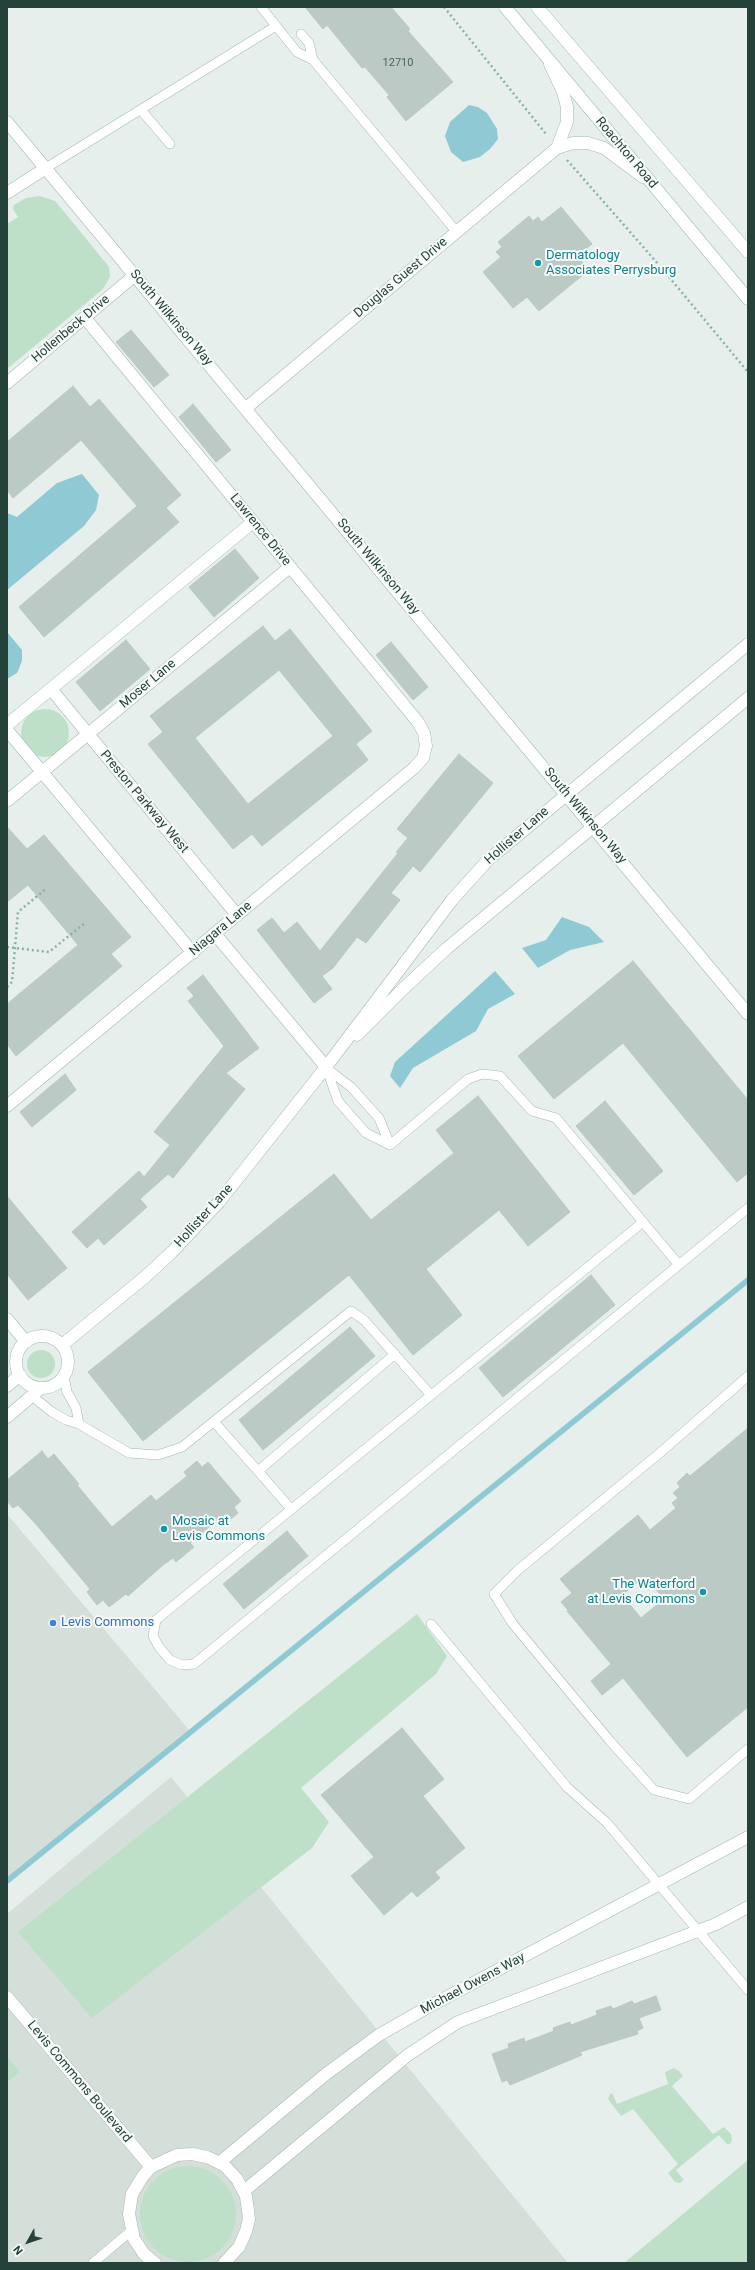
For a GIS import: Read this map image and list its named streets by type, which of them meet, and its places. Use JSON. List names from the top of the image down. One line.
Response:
{"streets":{"street":["Roachton Road","Douglas Guest Drive","South Wilkinson Way","Hollenbeck Drive","Lawrence Drive","Moser Lane","Preston Parkway West","Hollister Lane","Niagara Lane","Michael Owens Way","Levis Commons Boulevard"]},"crossings":[["Roachton Road","Douglas Guest Drive"],["Douglas Guest Drive","South Wilkinson Way"],["South Wilkinson Way","Hollenbeck Drive"],["South Wilkinson Way","Hollister Lane"],["Hollenbeck Drive","Lawrence Drive"],["Lawrence Drive","Moser Lane"],["Lawrence Drive","Niagara Lane"],["Moser Lane","Preston Parkway West"],["Preston Parkway West","Niagara Lane"]],"places":["Dermatology Associates Perrysburg","Mosaic at Levis Commons","The Waterford at Levis Commons","Levis Commons"],"house_numbers":["12710"],"north":"bottom left"}
